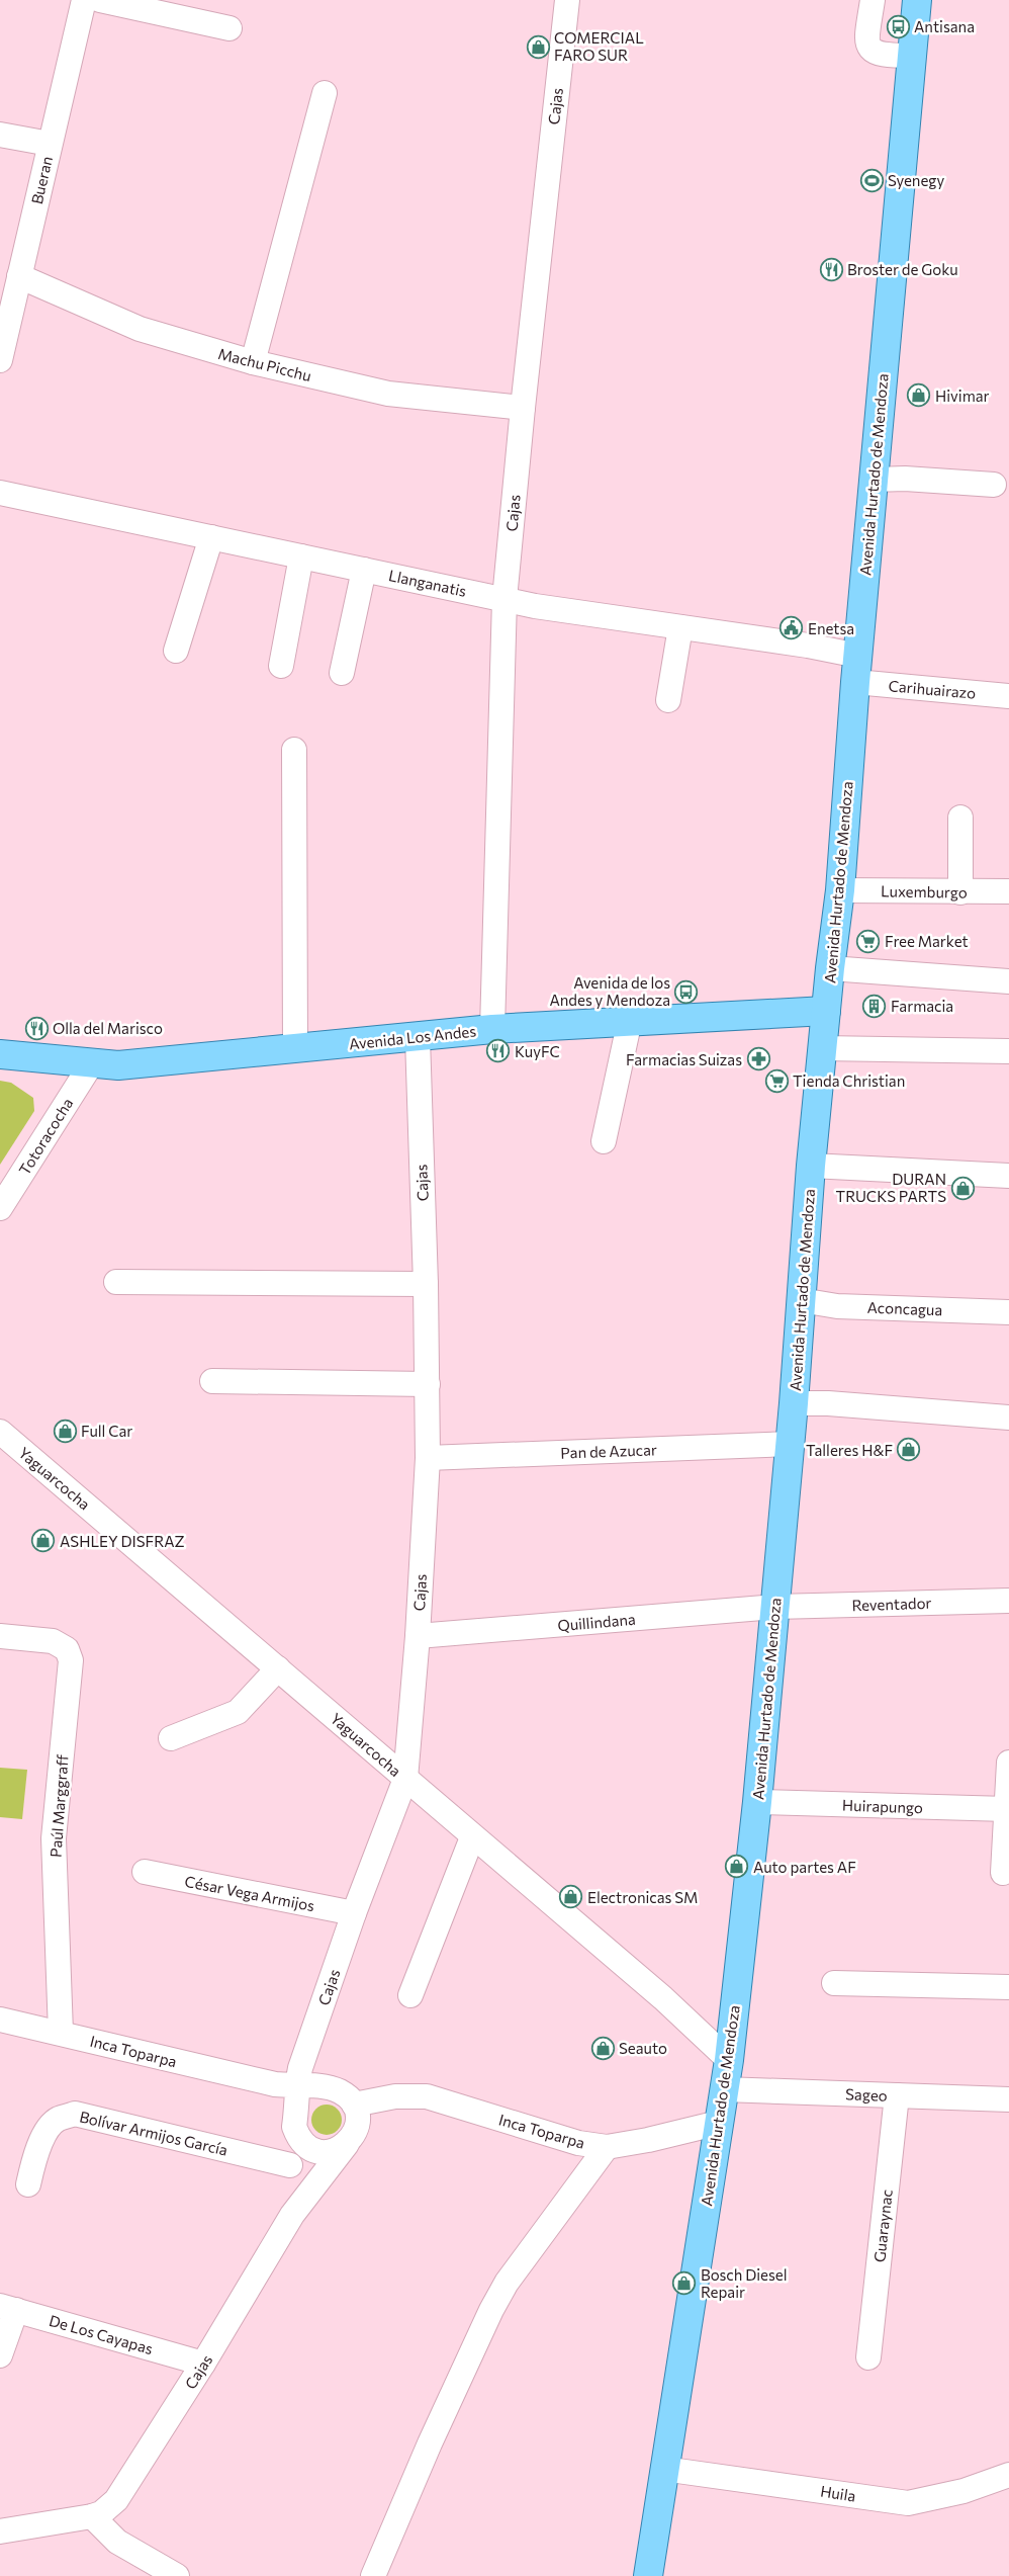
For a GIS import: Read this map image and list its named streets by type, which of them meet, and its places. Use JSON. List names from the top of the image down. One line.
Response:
{"streets":{"main road":["Avenida Hurtado de Mendoza","Avenida Los Andes"],"street":["Cajas","Bueran","Machu Picchu","Llanganatis","Carihuairazo","Luxemburgo","Totoracocha","Aconcagua","Pan de Azucar","Yaguarcocha","Reventador","Quillindana","Paúl Marggraff","Huirapungo","César Vega Armijos","Inca Toparpa","Sageo","Bolívar Armijos García","Guaraynac","De Los Cayapas","Huila"]},"crossings":[["Cajas","Machu Picchu"],["Cajas","Llanganatis"],["Cajas","Avenida Los Andes"],["Cajas","Pan de Azucar"],["Cajas","Yaguarcocha"],["Cajas","Quillindana"],["Cajas","César Vega Armijos"],["Cajas","Inca Toparpa"],["Cajas","Bolívar Armijos García"],["Cajas","De Los Cayapas"],["Bueran","Machu Picchu"],["Avenida Hurtado de Mendoza","Llanganatis"],["Avenida Hurtado de Mendoza","Carihuairazo"],["Avenida Hurtado de Mendoza","Luxemburgo"],["Avenida Hurtado de Mendoza","Avenida Los Andes"],["Avenida Hurtado de Mendoza","Aconcagua"],["Avenida Hurtado de Mendoza","Pan de Azucar"],["Avenida Hurtado de Mendoza","Yaguarcocha"],["Avenida Hurtado de Mendoza","Reventador"],["Avenida Hurtado de Mendoza","Quillindana"],["Avenida Hurtado de Mendoza","Huirapungo"],["Avenida Hurtado de Mendoza","Inca Toparpa"],["Avenida Hurtado de Mendoza","Sageo"],["Avenida Hurtado de Mendoza","Huila"],["Llanganatis","Carihuairazo"],["Avenida Los Andes","Totoracocha"],["Reventador","Quillindana"],["Paúl Marggraff","Inca Toparpa"],["Sageo","Guaraynac"]],"places":{"bus stop":["Antisana","Avenida de los Andes y Mendoza"],"shop":["COMERCIAL FARO SUR","Hivimar","DURAN TRUCKS PARTS","Full Car","Talleres H&F","ASHLEY DISFRAZ","Auto partes AF","Electronicas SM","Seauto","Bosch Diesel Repair"],"sports":["Syenegy"],"restaurant":["Broster de Goku","Olla del Marisco","KuyFC"],"public building":["Enetsa"],"supermarket":["Free Market","Tienda Christian"],"building":["Farmacia"],"pharmacy":["Farmacias Suizas"]}}
